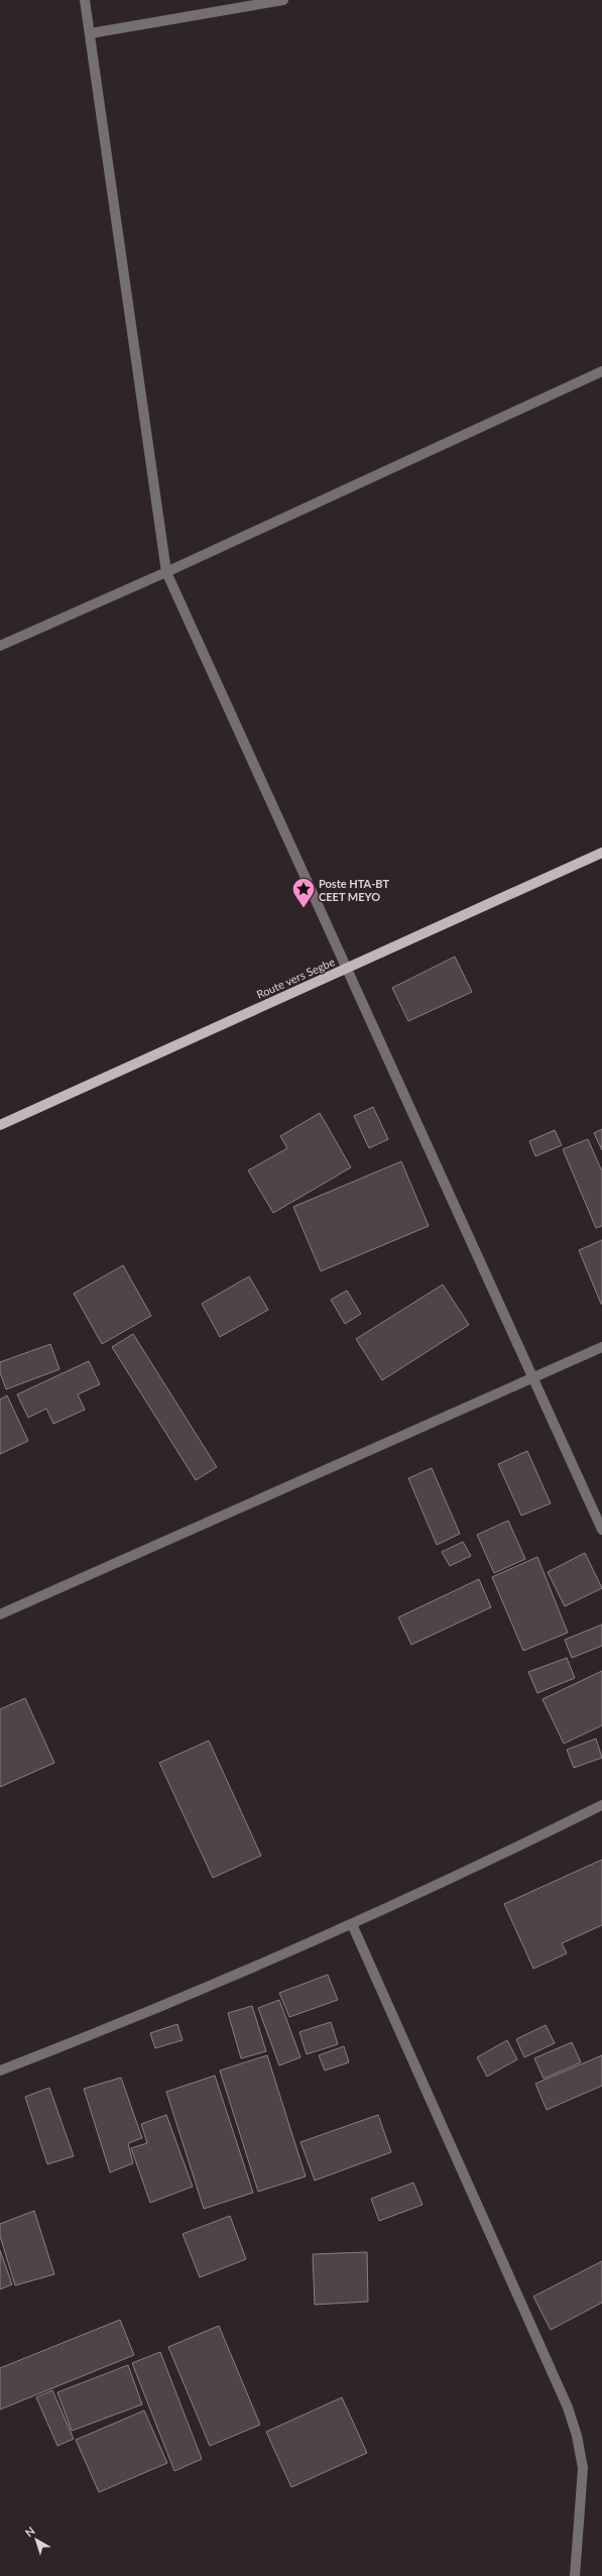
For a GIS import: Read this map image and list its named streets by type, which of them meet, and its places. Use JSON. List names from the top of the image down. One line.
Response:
{"streets":{"main road":["Route vers Segbe"]},"places":{"place":["Poste HTA-BT CEET MEYO"]},"north":"top left"}
